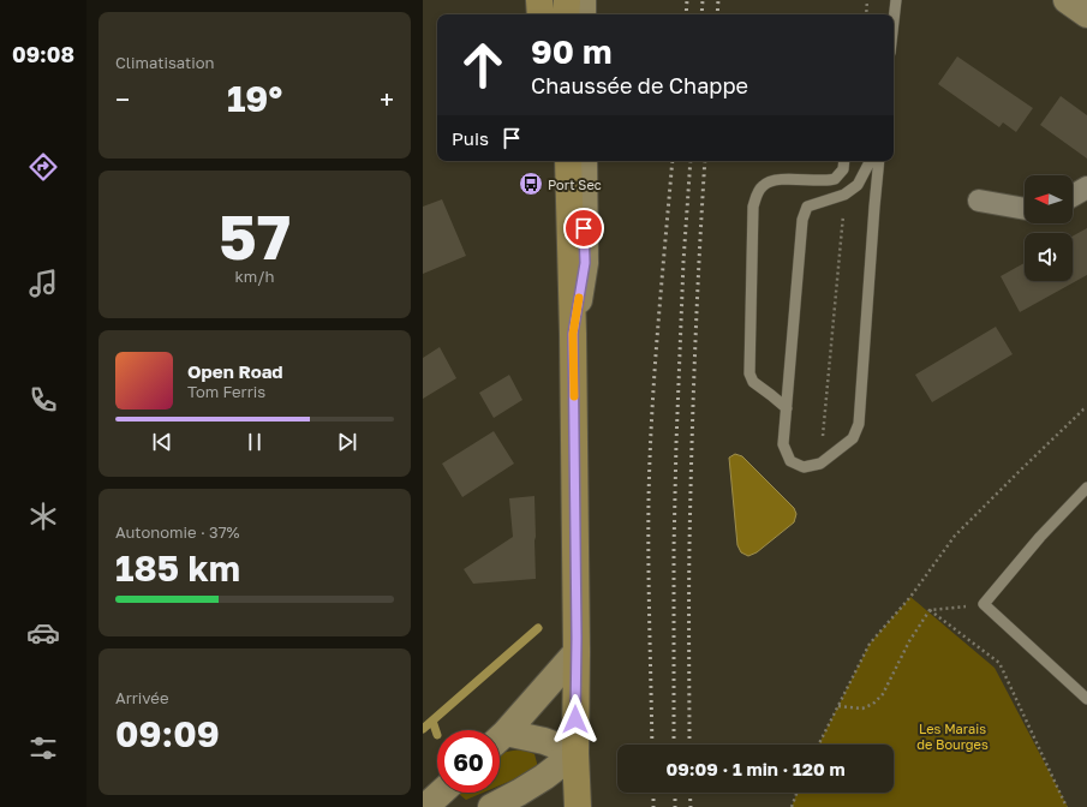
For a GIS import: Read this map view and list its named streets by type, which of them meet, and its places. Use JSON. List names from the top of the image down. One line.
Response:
{"parks":["Les Marais de Bourges"],"places":{"bus stop":["Port Sec"]},"north":"left","page":{"tabs":"09:08","tile":["Climatisation",["57","km/h"],["Autonomie · 37%","185 km"],["Arrivée","09:09"]],"turn":["90 m","Chaussée de Chappe"],"heat":["−","19°","+"],"then":"Puis","song":["Open Road","Tom Ferris"],"limit":"60","trip":"09:09 · 1 min · 120 m"}}
